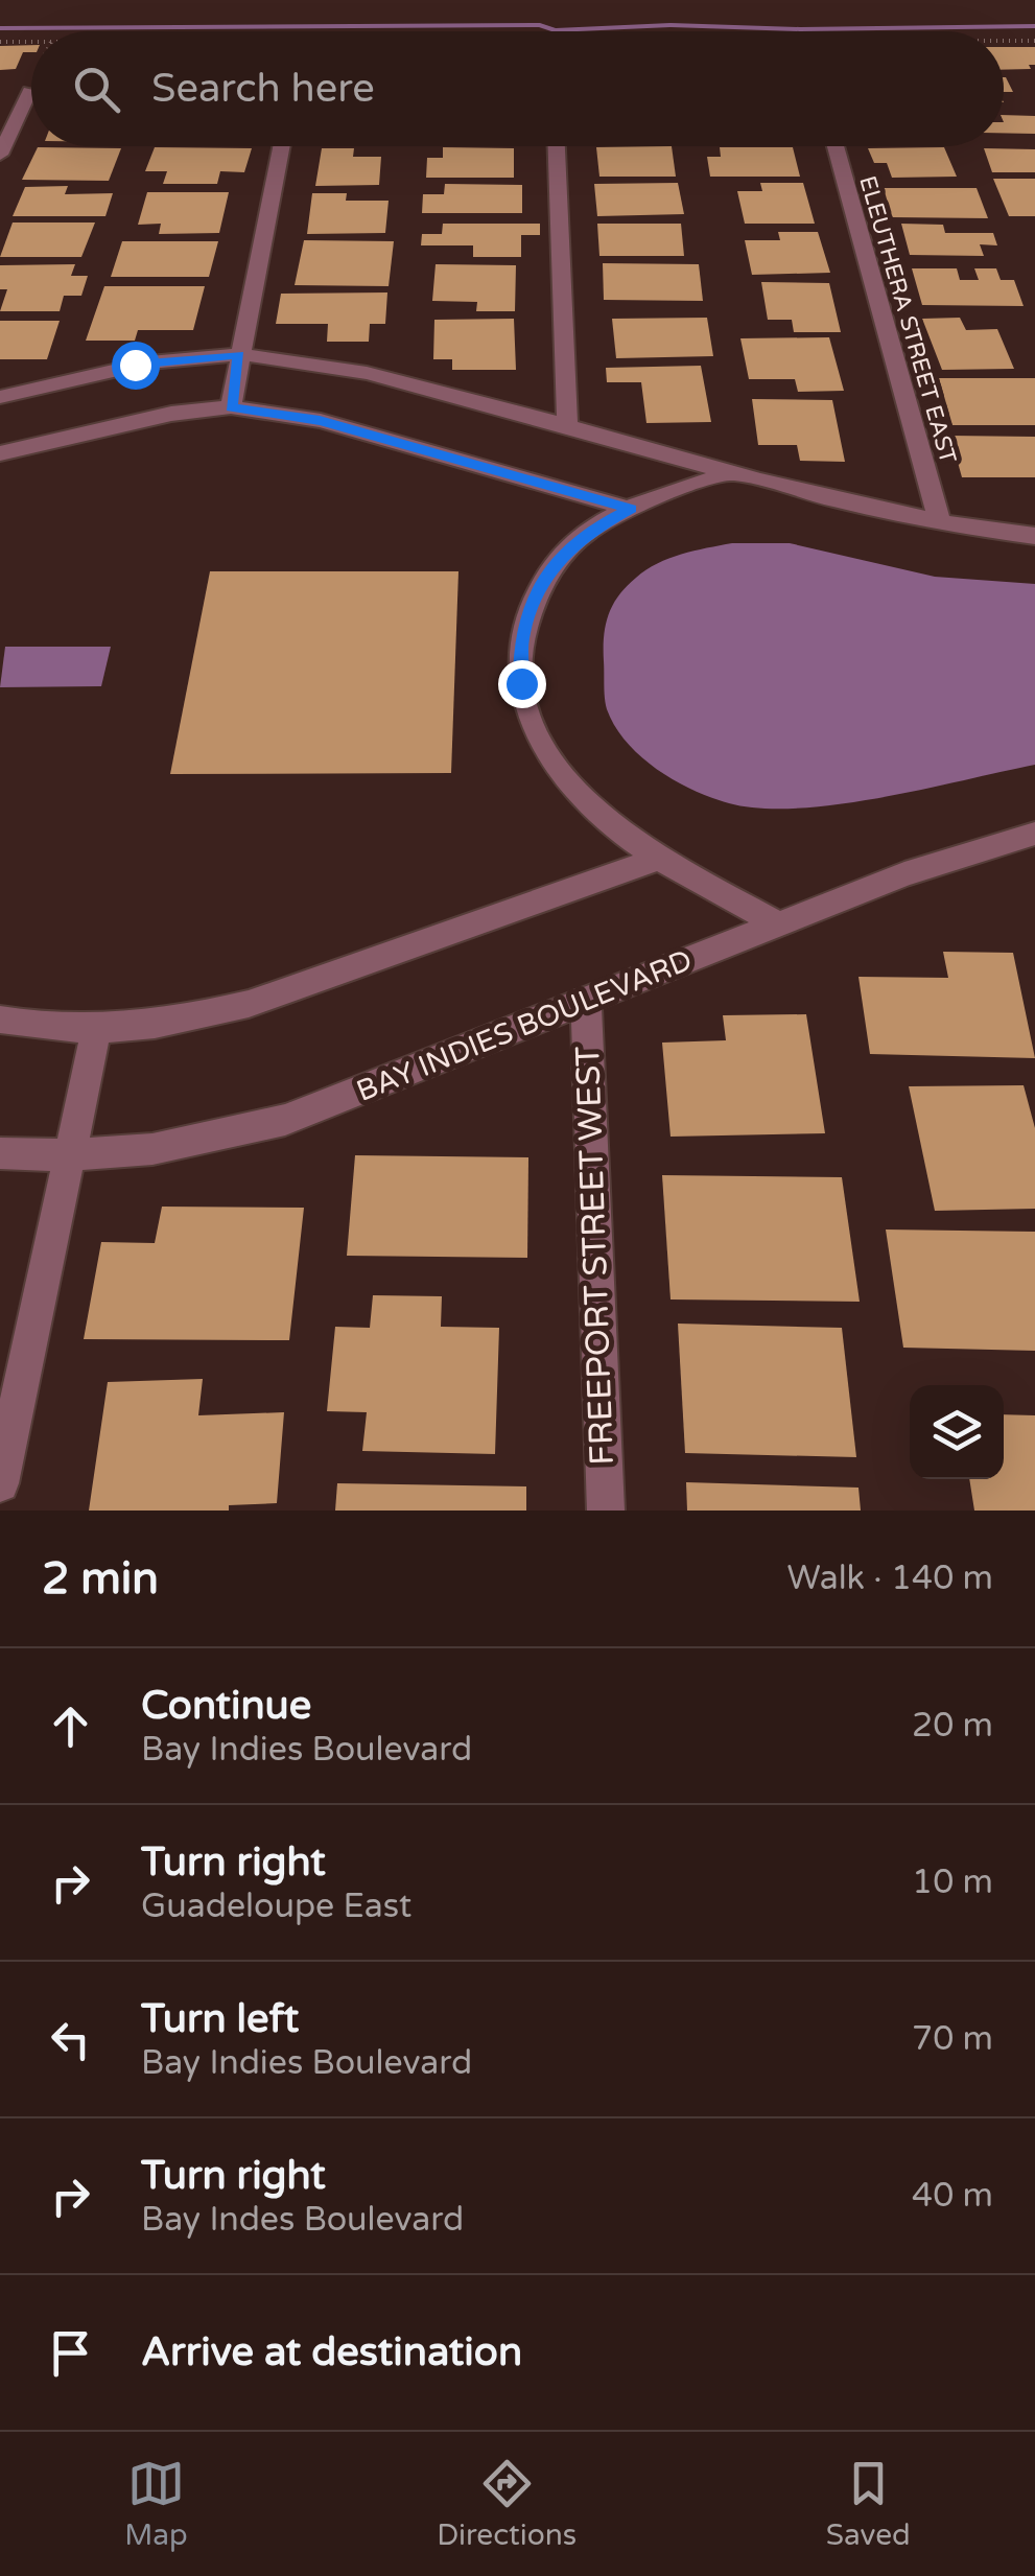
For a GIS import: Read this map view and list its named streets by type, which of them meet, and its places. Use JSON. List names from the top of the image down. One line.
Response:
{"streets":{"street":["ELEUTHERA STREET EAST","BAY INDIES BOULEVARD","FREEPORT STREET WEST"]},"crossings":[["BAY INDIES BOULEVARD","FREEPORT STREET WEST"]],"page":{"search":"Search here","heading":["2 min","Walk · 140 m"],"list":[["Continue","Bay Indies Boulevard","20 m"],["Turn right","Guadeloupe East","10 m"],["Turn left","Bay Indies Boulevard","70 m"],["Turn right","Bay Indes Boulevard","40 m"],"Arrive at destination"],"nav":["Map","Directions","Saved"]}}
